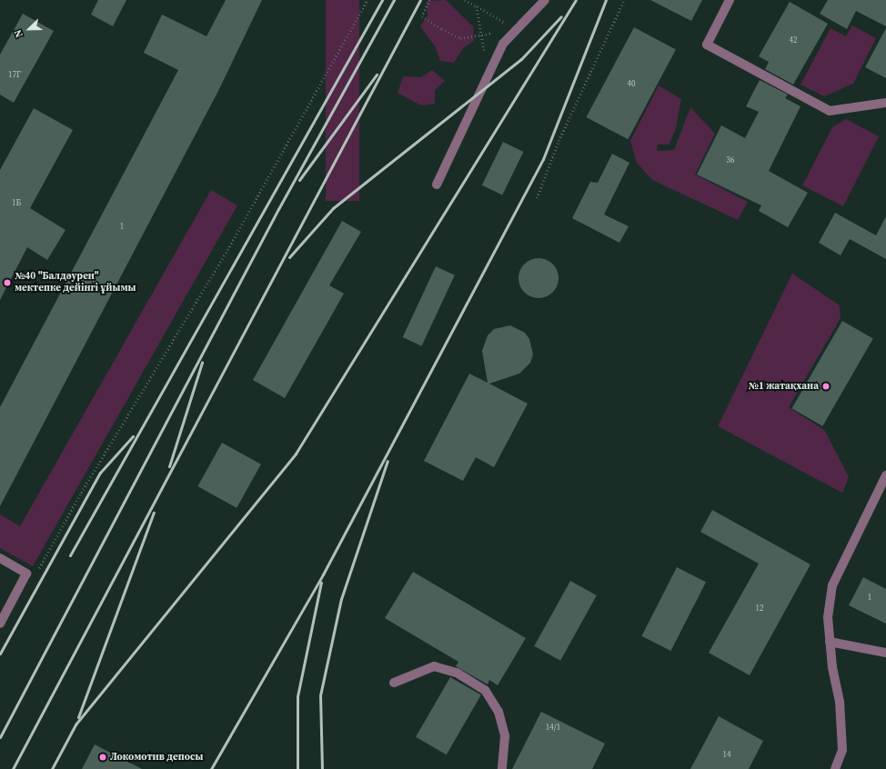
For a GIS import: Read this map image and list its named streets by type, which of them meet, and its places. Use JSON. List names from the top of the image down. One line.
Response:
{"places":["№40 \"Балдәурен\" мектепке дейінгі ұйымы","№1 жатақхана","Локомотив депосы"],"house_numbers":["42","17Г","40","36","1Б","1","1","12","14/1","14"],"north":"bottom left"}
